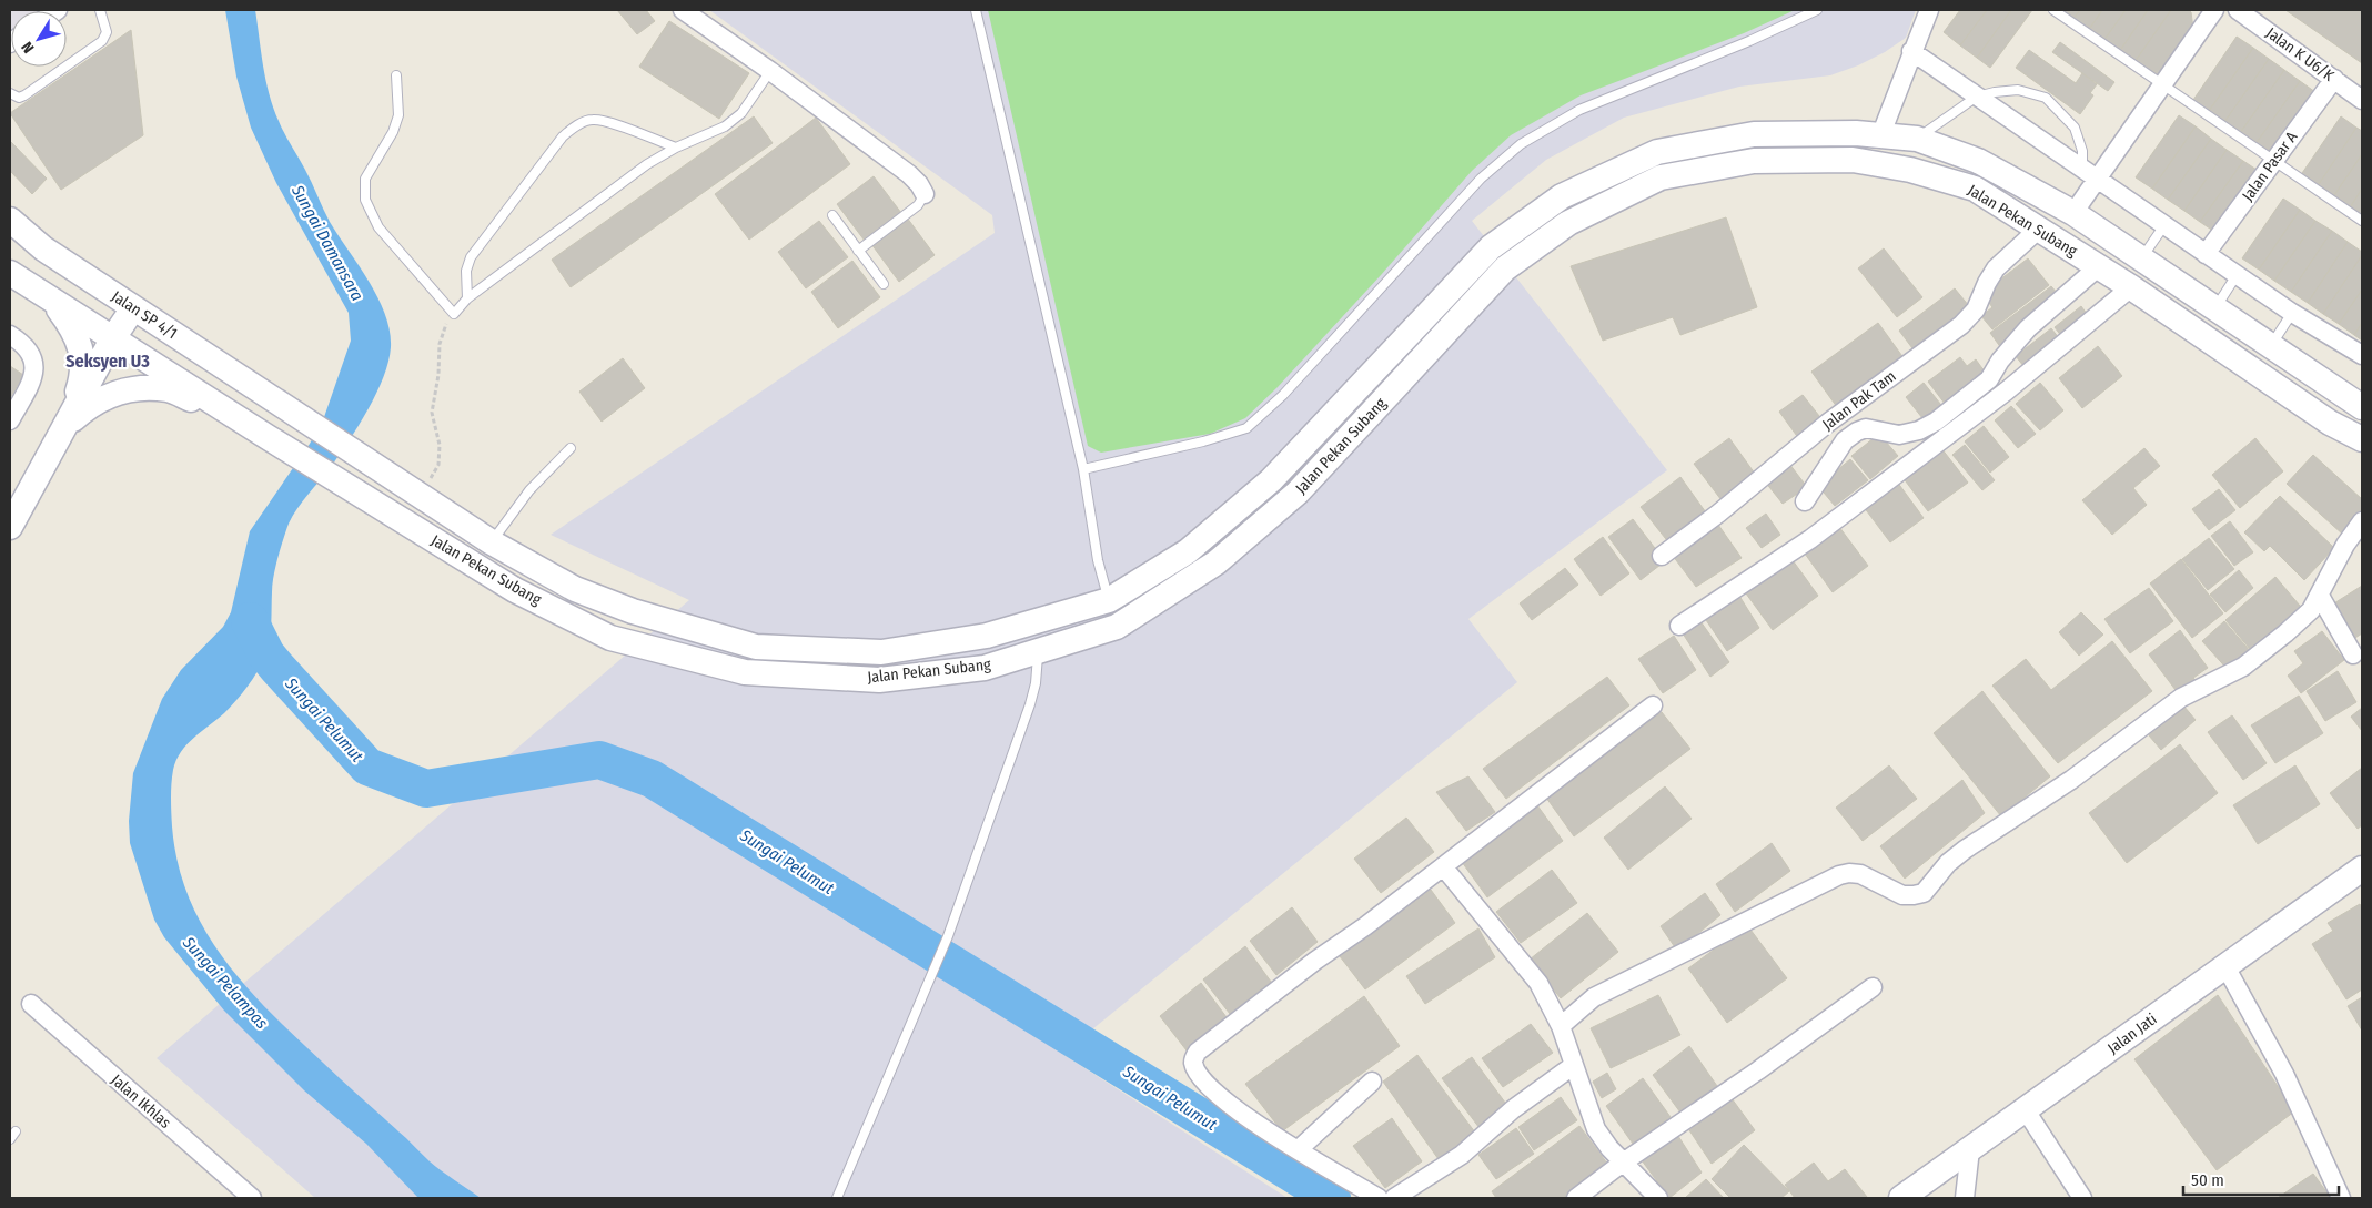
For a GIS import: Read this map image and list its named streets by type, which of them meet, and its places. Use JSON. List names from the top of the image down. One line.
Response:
{"streets":{"main road":["Jalan Pekan Subang","Jalan SP 4/1","Jalan Jati"],"street":["Jalan K U6/K","Jalan Pasar A","Jalan Pak Tam","Jalan Ikhlas"]},"crossings":[["Jalan K U6/K","Jalan Pasar A"],["Jalan Pekan Subang","Jalan SP 4/1"],["Jalan Pekan Subang","Jalan Pak Tam"]],"districts":["Seksyen U3"],"water":["Sungai Damansara","Sungai Pelumut","Sungai Pelampas"],"scale_bar":"50 m","north":"bottom left"}
